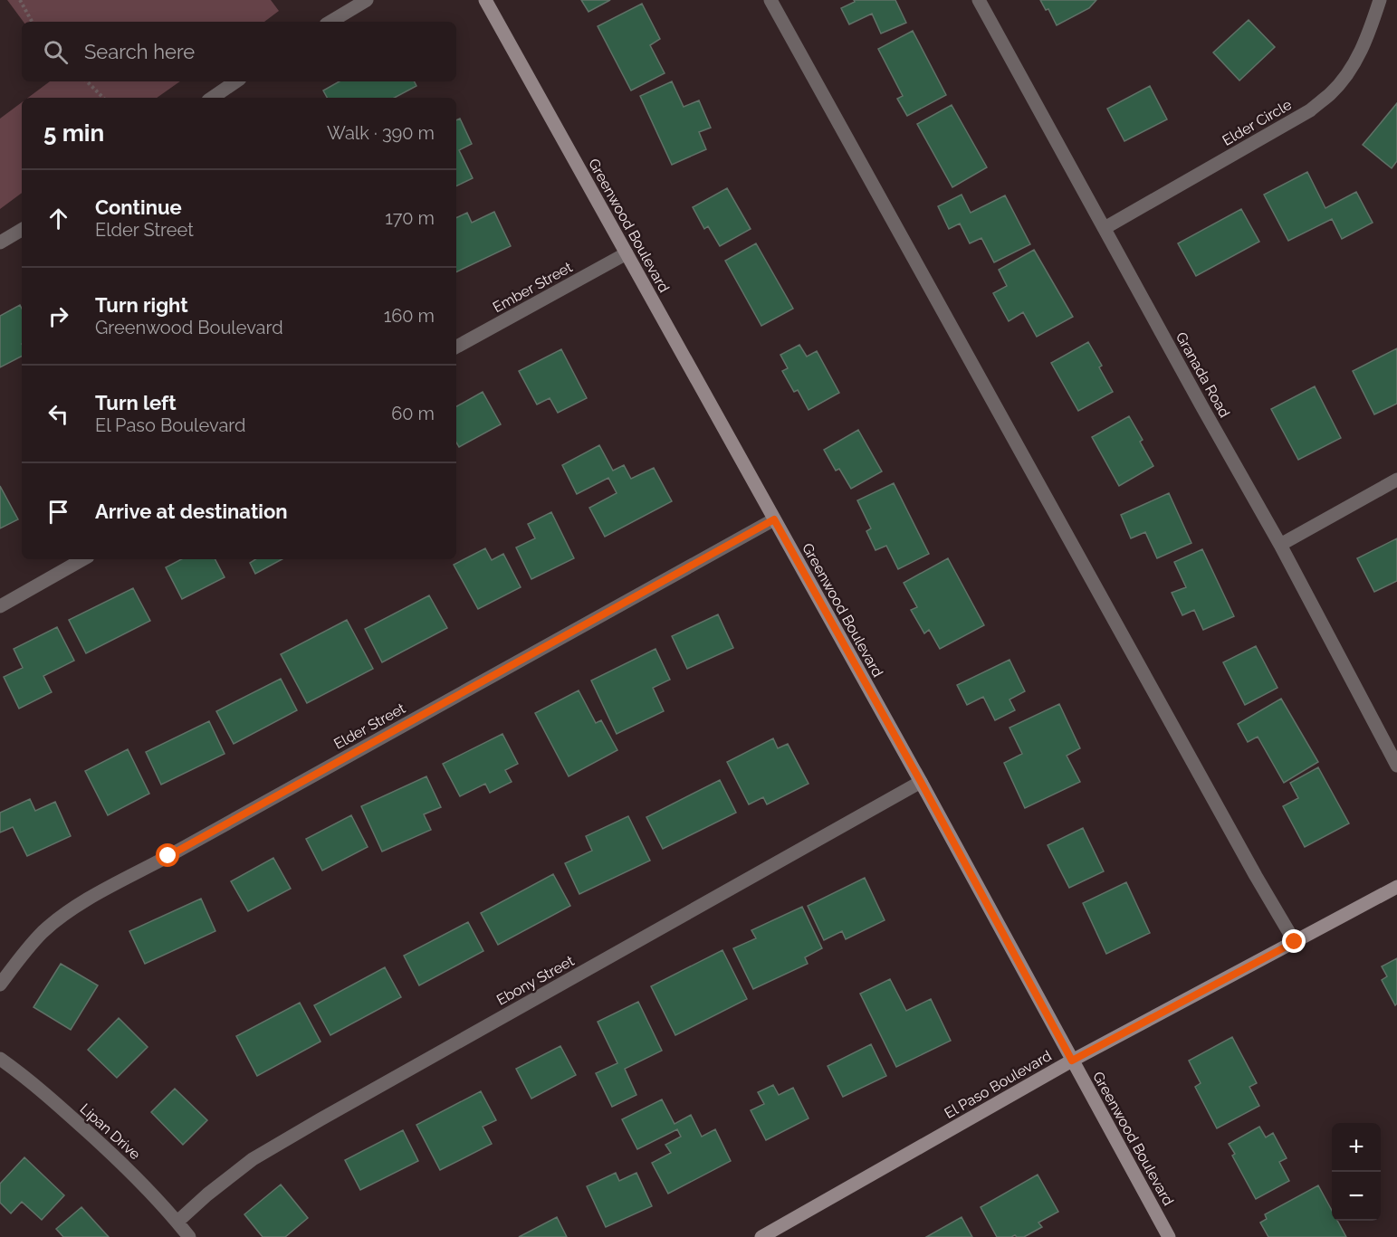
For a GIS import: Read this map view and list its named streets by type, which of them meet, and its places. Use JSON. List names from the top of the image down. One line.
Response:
{"streets":{"street":["Elder Circle","Greenwood Boulevard","Ember Street","Granada Road","Elder Street","Ebony Street","El Paso Boulevard","Lipan Drive"]},"crossings":[["Elder Circle","Granada Road"],["Greenwood Boulevard","Ember Street"],["Greenwood Boulevard","Elder Street"],["Greenwood Boulevard","Ebony Street"],["Greenwood Boulevard","El Paso Boulevard"],["Ebony Street","Lipan Drive"]],"page":{"search":"Search here","heading":["5 min","Walk · 390 m"],"list":[["Continue","Elder Street","170 m"],["Turn right","Greenwood Boulevard","160 m"],["Turn left","El Paso Boulevard","60 m"],"Arrive at destination"],"map_buttons":["+","−"]}}
